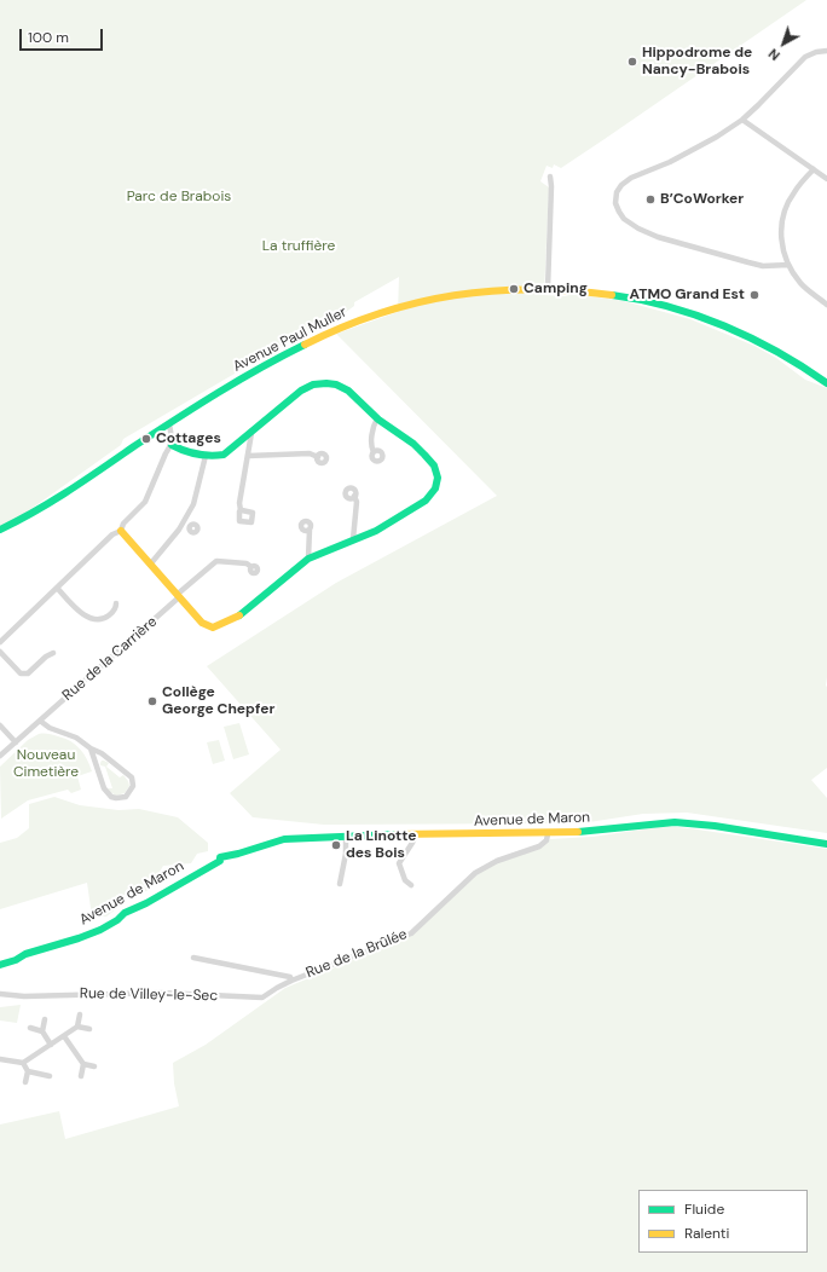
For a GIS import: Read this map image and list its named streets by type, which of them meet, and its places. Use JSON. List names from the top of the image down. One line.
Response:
{"streets":{"street":["Avenue Paul Muller","Rue de la Carrière","Avenue de Maron","Rue de la Brûlée","Rue de Villey-le-Sec"]},"crossings":[["Avenue de Maron","Rue de la Brûlée"],["Rue de la Brûlée","Rue de Villey-le-Sec"]],"parks":["Parc de Brabois","La truffière","Nouveau Cimetière"],"places":["Hippodrome de Nancy-Brabois","B’CoWorker","Camping","ATMO Grand Est","Cottages","Collège George Chepfer","La Linotte des Bois"],"legend":["Fluide","Ralenti"],"scale_bar":"100 m","north":"bottom left"}
